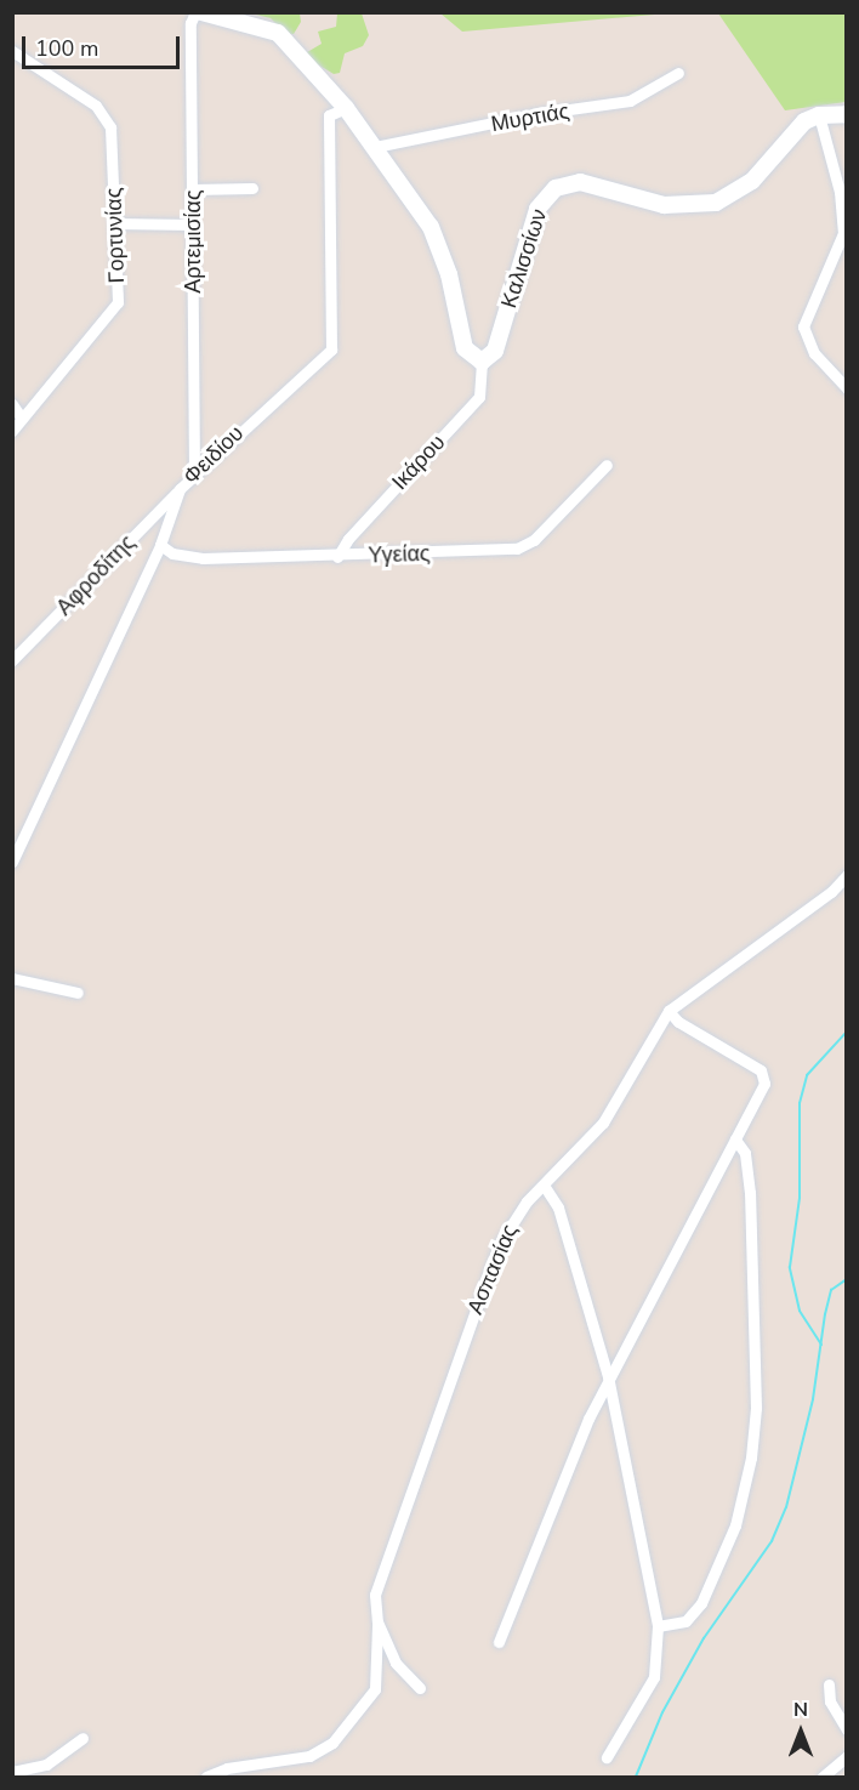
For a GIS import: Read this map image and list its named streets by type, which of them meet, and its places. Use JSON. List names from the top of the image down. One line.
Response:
{"streets":{"main road":["Καλισσίων"],"street":["Μυρτιάς","Γορτυνίας","Αρτεμισίας","Φειδίου","Ικάρου","Υγείας","Αφροδίτης","Ασπασίας"]},"crossings":[["Αρτεμισίας","Φειδίου"],["Καλισσίων","Ικάρου"],["Φειδίου","Υγείας"],["Φειδίου","Αφροδίτης"],["Ικάρου","Υγείας"]],"scale_bar":"100 m","north":"top"}
